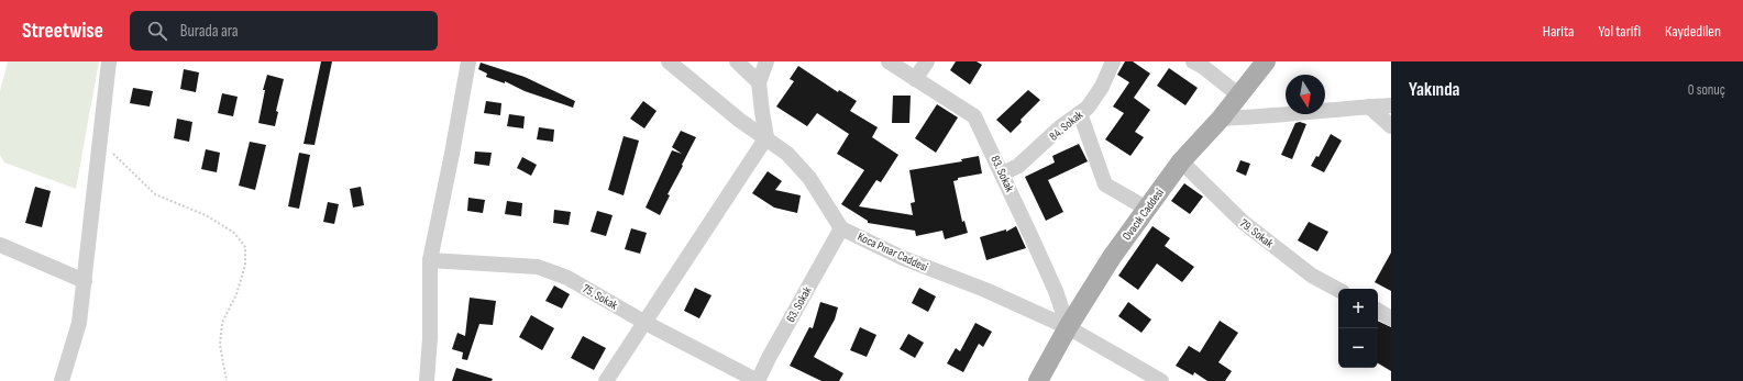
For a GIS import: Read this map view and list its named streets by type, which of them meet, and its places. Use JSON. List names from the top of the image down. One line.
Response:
{"streets":{"main road":["Ovacık Caddesi"],"street":["84. Sokak","83. Sokak","79. Sokak","Koca Pınar Caddesi","75. Sokak","63. Sokak"]},"crossings":[["84. Sokak","83. Sokak"],["83. Sokak","Ovacık Caddesi"],["83. Sokak","Koca Pınar Caddesi"],["Ovacık Caddesi","79. Sokak"],["Ovacık Caddesi","Koca Pınar Caddesi"],["Koca Pınar Caddesi","63. Sokak"],["75. Sokak","63. Sokak"]],"north":"bottom","page":{"header":"Streetwise","search":"Burada ara","nav":["Harita","Yol tarifi","Kaydedilen"],"heading":["Yakında","0 sonuç"],"map_buttons":["+","−"]}}
